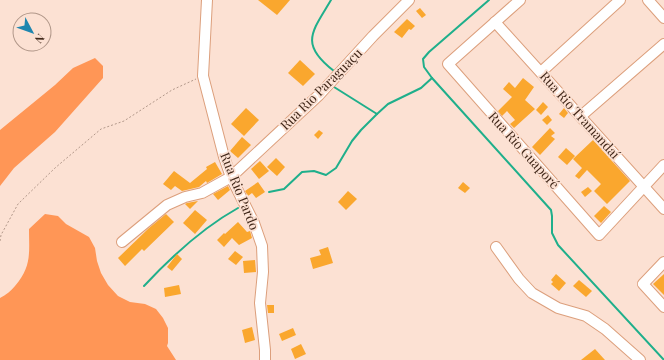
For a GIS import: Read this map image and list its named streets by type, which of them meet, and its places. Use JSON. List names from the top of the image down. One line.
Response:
{"streets":{"street":["Rua Rio Paraguaçu","Rua Rio Tramandaí","Rua Rio Guaporé","Rua Rio Pardo"]},"crossings":[["Rua Rio Paraguaçu","Rua Rio Pardo"],["Rua Rio Tramandaí","Rua Rio Guaporé"]],"north":"bottom right"}
